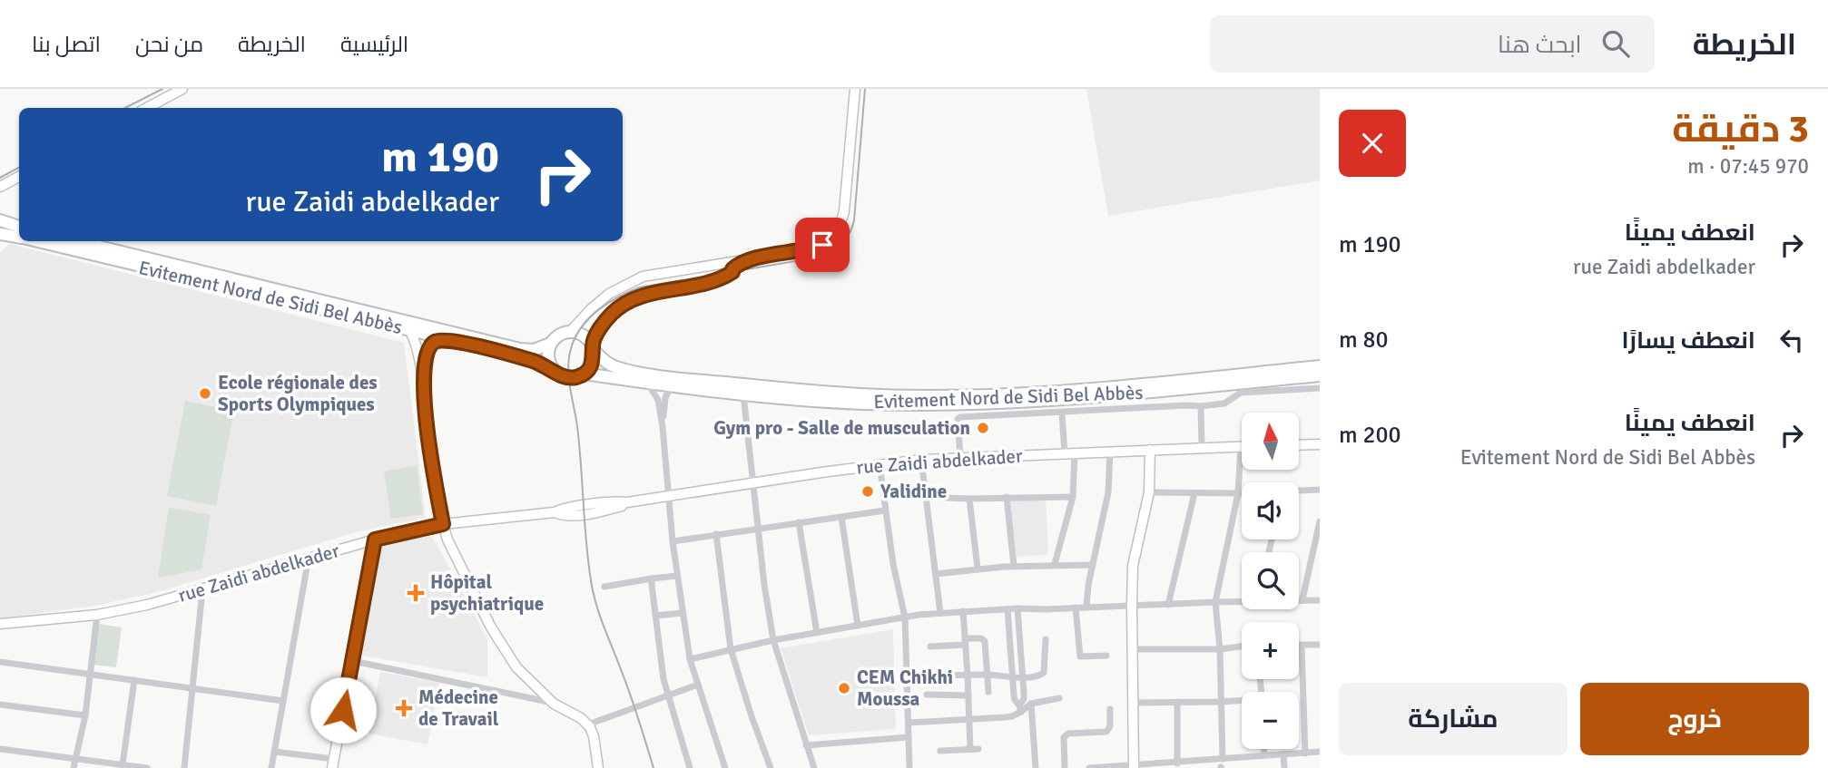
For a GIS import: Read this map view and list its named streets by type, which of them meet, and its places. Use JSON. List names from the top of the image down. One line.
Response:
{"streets":{"highway":["Evitement Nord de Sidi Bel Abbès"],"main road":["rue Zaidi abdelkader"]},"places":{"other":["Ecole régionale des Sports Olympiques","Gym pro - Salle de musculation","Yalidine","CEM Chikhi Moussa"],"health":["Hôpital psychiatrique","Médecine de Travail"]},"north":"top","page":{"header":"الخريطة","search":"ابحث هنا","nav":["الرئيسية","الخريطة","من نحن","اتصل بنا"],"heading":["3 دقيقة","970 m · 07:45"],"turn":["190 m","rue Zaidi abdelkader"],"list":[{"name":"انعطف يمينًا","note":"rue Zaidi abdelkader","value":"190 m"},{"name":"انعطف يسارًا","value":"80 m"},{"name":"انعطف يمينًا","note":"Evitement Nord de Sidi Bel Abbès","value":"200 m"}],"map_buttons":["+","−"],"buttons":["خروج","مشاركة"]}}
